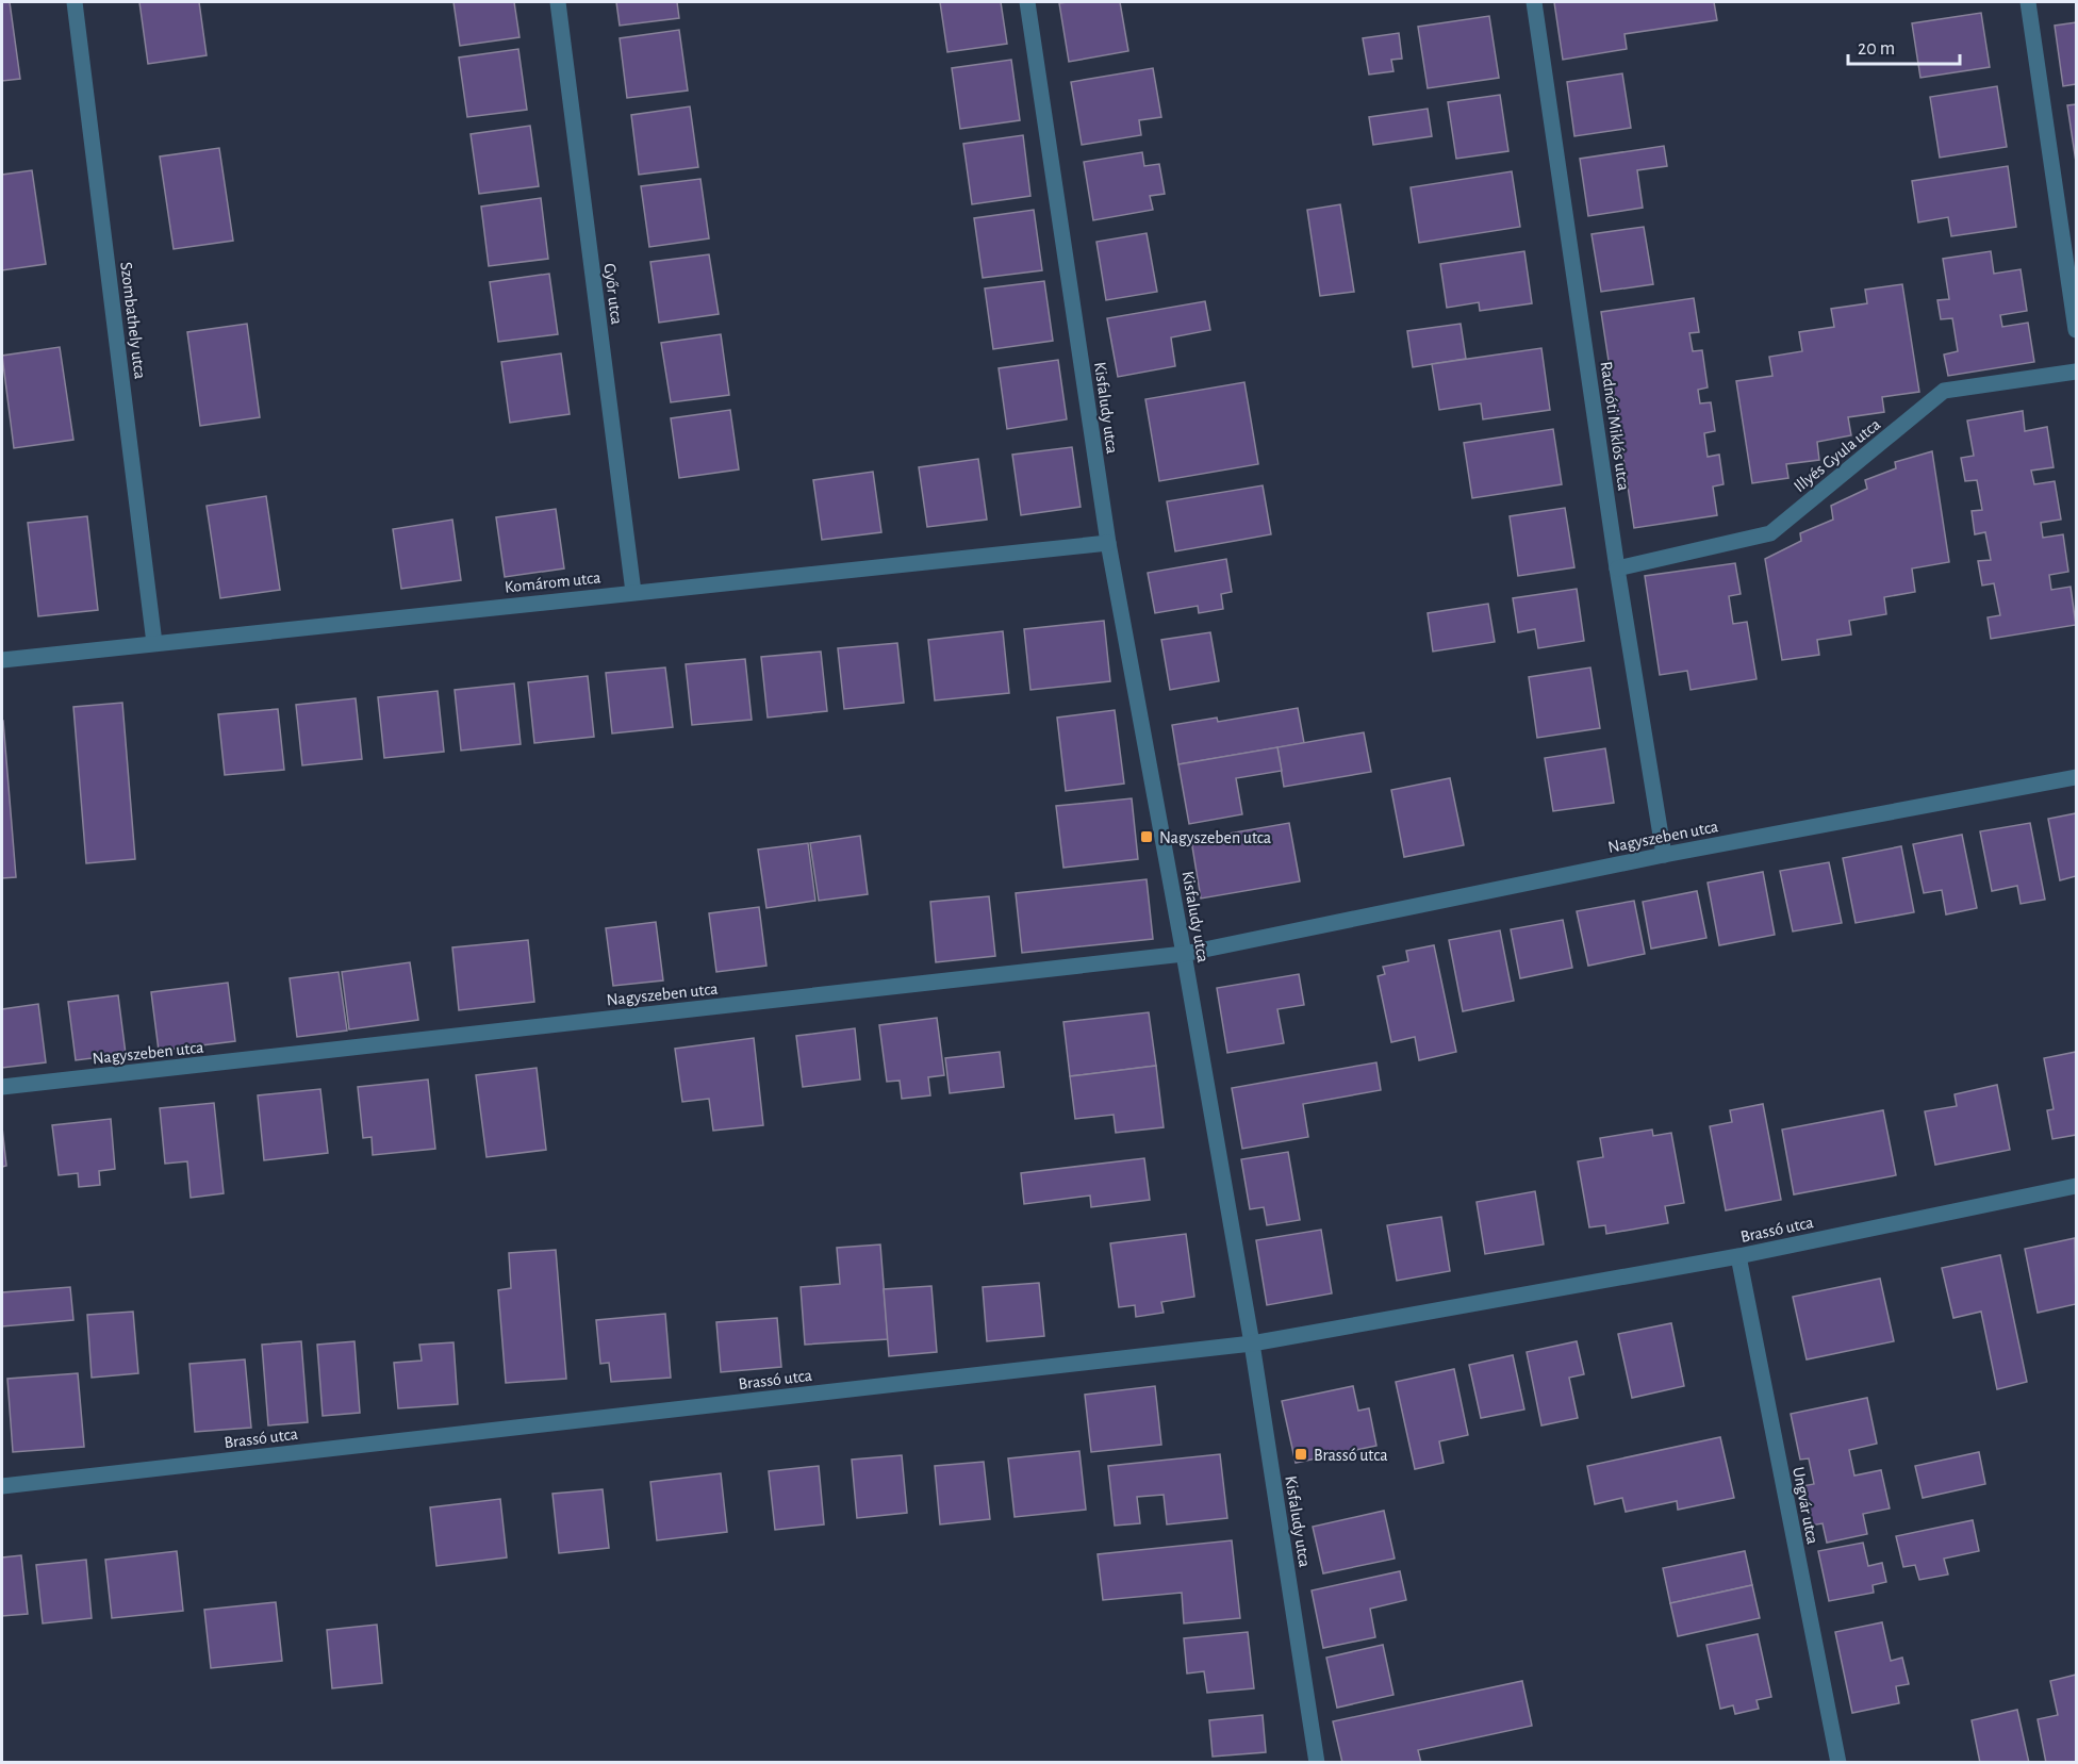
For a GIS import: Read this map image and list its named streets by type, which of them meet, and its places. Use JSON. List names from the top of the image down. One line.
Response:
{"streets":{"street":["Győr utca","Szombathely utca","Kisfaludy utca","Radnóti Miklós utca","Illyés Gyula utca","Komárom utca","Nagyszeben utca","Brassó utca","Ungvár utca"]},"crossings":[["Győr utca","Komárom utca"],["Szombathely utca","Komárom utca"],["Kisfaludy utca","Komárom utca"],["Kisfaludy utca","Nagyszeben utca"],["Kisfaludy utca","Brassó utca"],["Radnóti Miklós utca","Illyés Gyula utca"],["Radnóti Miklós utca","Nagyszeben utca"],["Brassó utca","Ungvár utca"]],"places":{"transit":["Nagyszeben utca","Brassó utca"]},"scale_bar":"20 m"}
